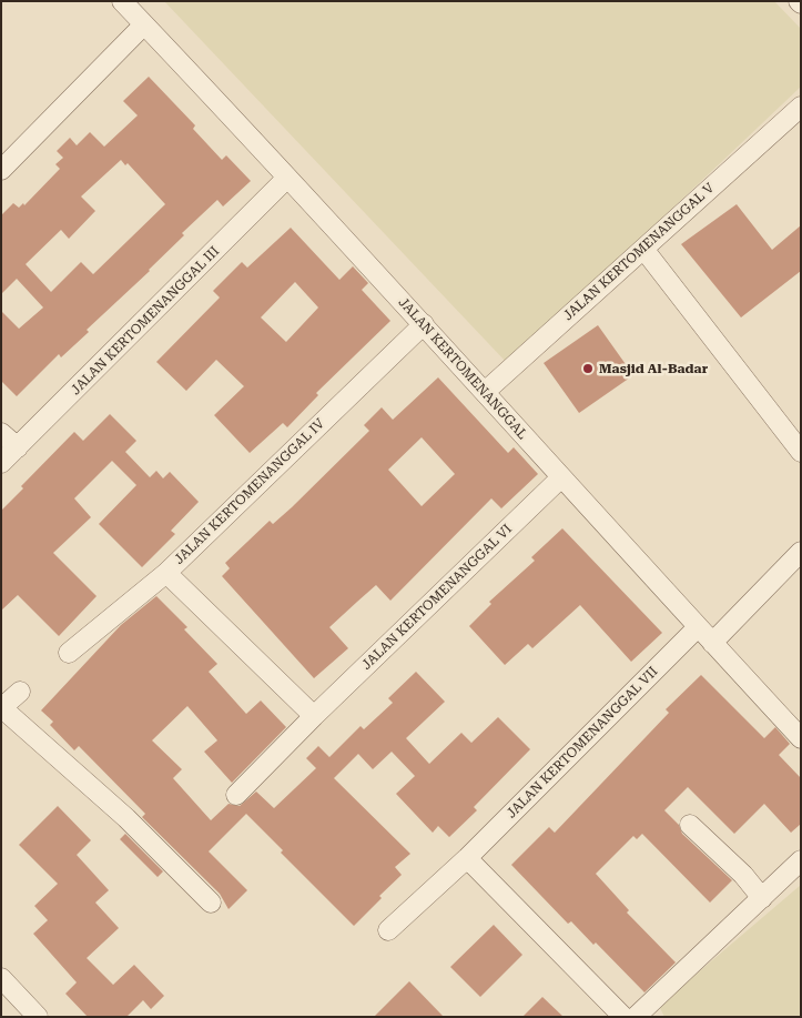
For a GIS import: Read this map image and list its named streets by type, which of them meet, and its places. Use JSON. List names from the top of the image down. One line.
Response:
{"streets":{"street":["JALAN KERTOMENANGGAL V","JALAN KERTOMENANGGAL III","JALAN KERTOMENANGGAL","JALAN KERTOMENANGGAL IV","JALAN KERTOMENANGGAL VI","JALAN KERTOMENANGGAL VII"]},"crossings":[["JALAN KERTOMENANGGAL V","JALAN KERTOMENANGGAL"],["JALAN KERTOMENANGGAL III","JALAN KERTOMENANGGAL"],["JALAN KERTOMENANGGAL","JALAN KERTOMENANGGAL IV"],["JALAN KERTOMENANGGAL","JALAN KERTOMENANGGAL VI"],["JALAN KERTOMENANGGAL","JALAN KERTOMENANGGAL VII"]],"places":["Masjid Al-Badar"]}
